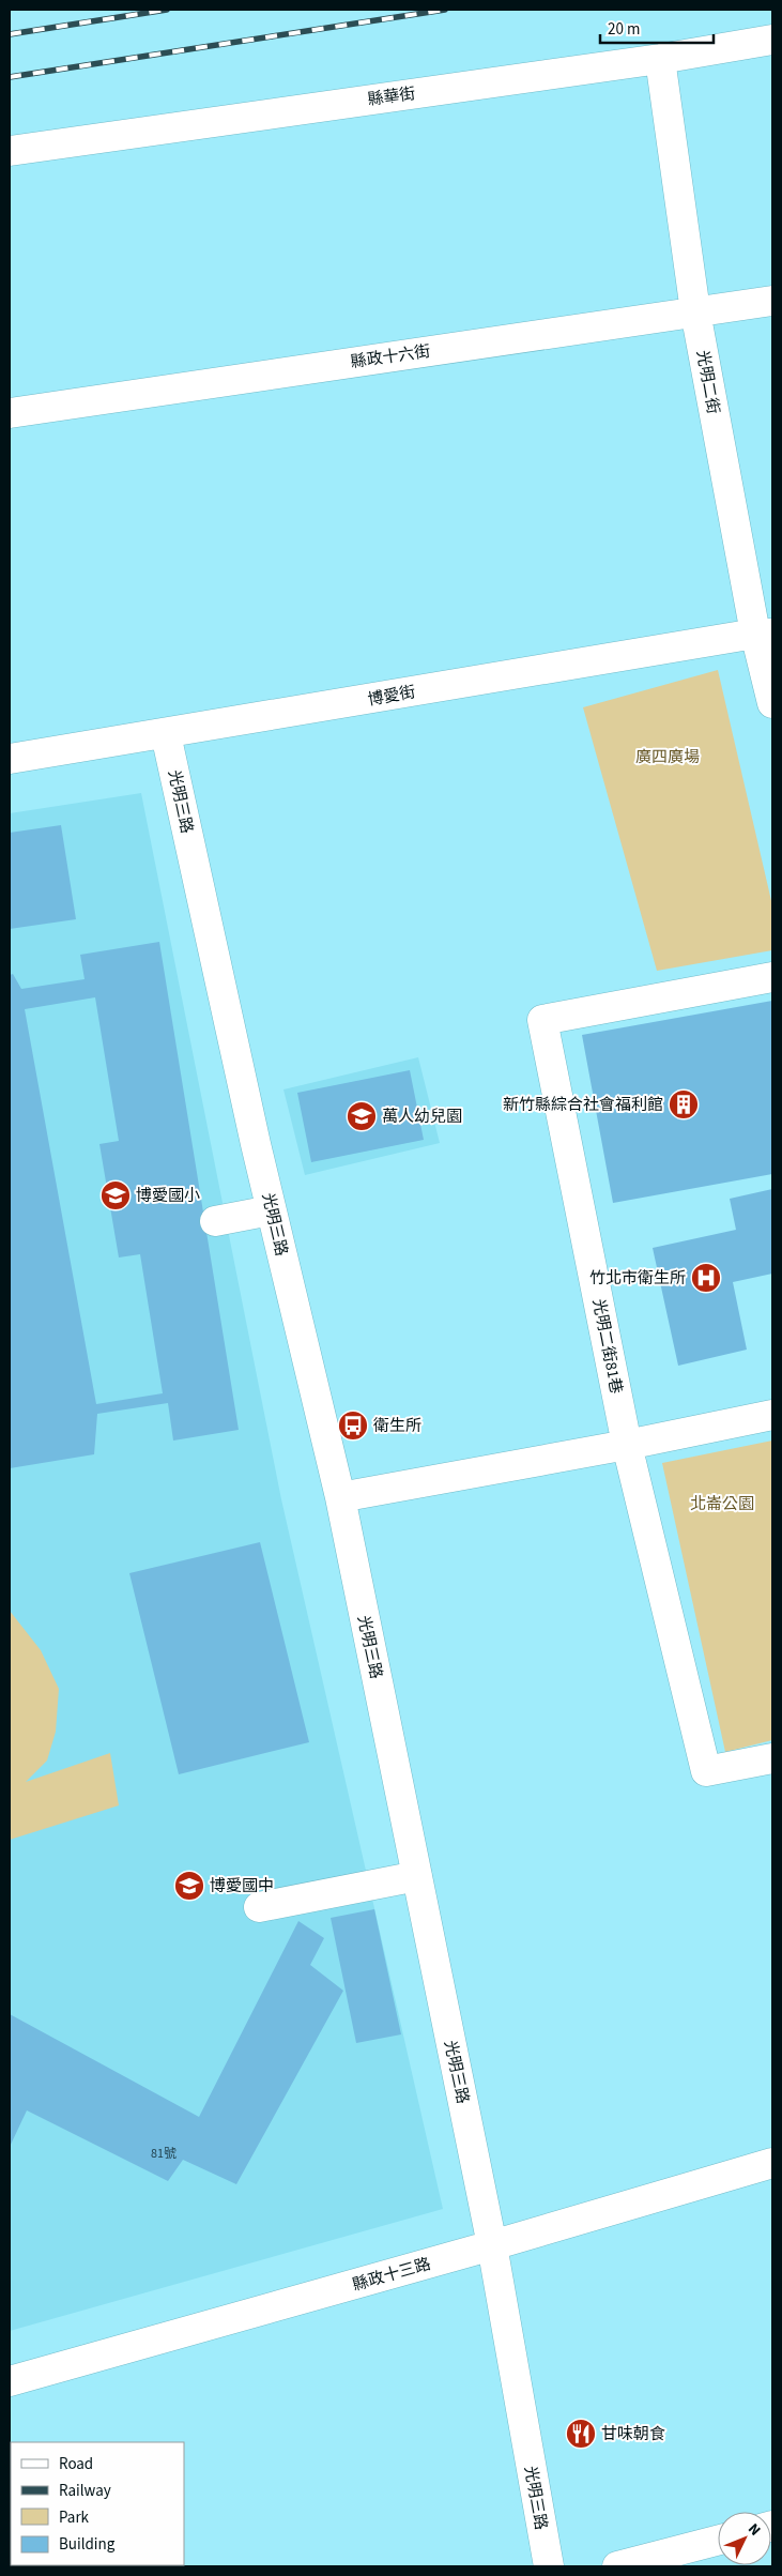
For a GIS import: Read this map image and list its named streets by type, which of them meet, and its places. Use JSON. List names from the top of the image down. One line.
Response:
{"streets":{"street":["縣華街","縣政十六街","光明二街","博愛街","光明三路","光明二街81巷","縣政十三路"]},"crossings":[["縣華街","光明二街"],["縣政十六街","光明二街"],["光明二街","博愛街"],["博愛街","光明三路"],["光明三路","縣政十三路"]],"parks":["廣四廣場","北崙公園"],"places":{"building":["新竹縣綜合社會福利館"],"school or university":["萬人幼兒園","博愛國小","博愛國中"],"hospital":["竹北市衛生所"],"bus stop":["衛生所"],"restaurant":["甘味朝食"]},"house_numbers":["81號"],"legend":["Road","Railway","Park","Building"],"scale_bar":"20 m","north":"top right"}
